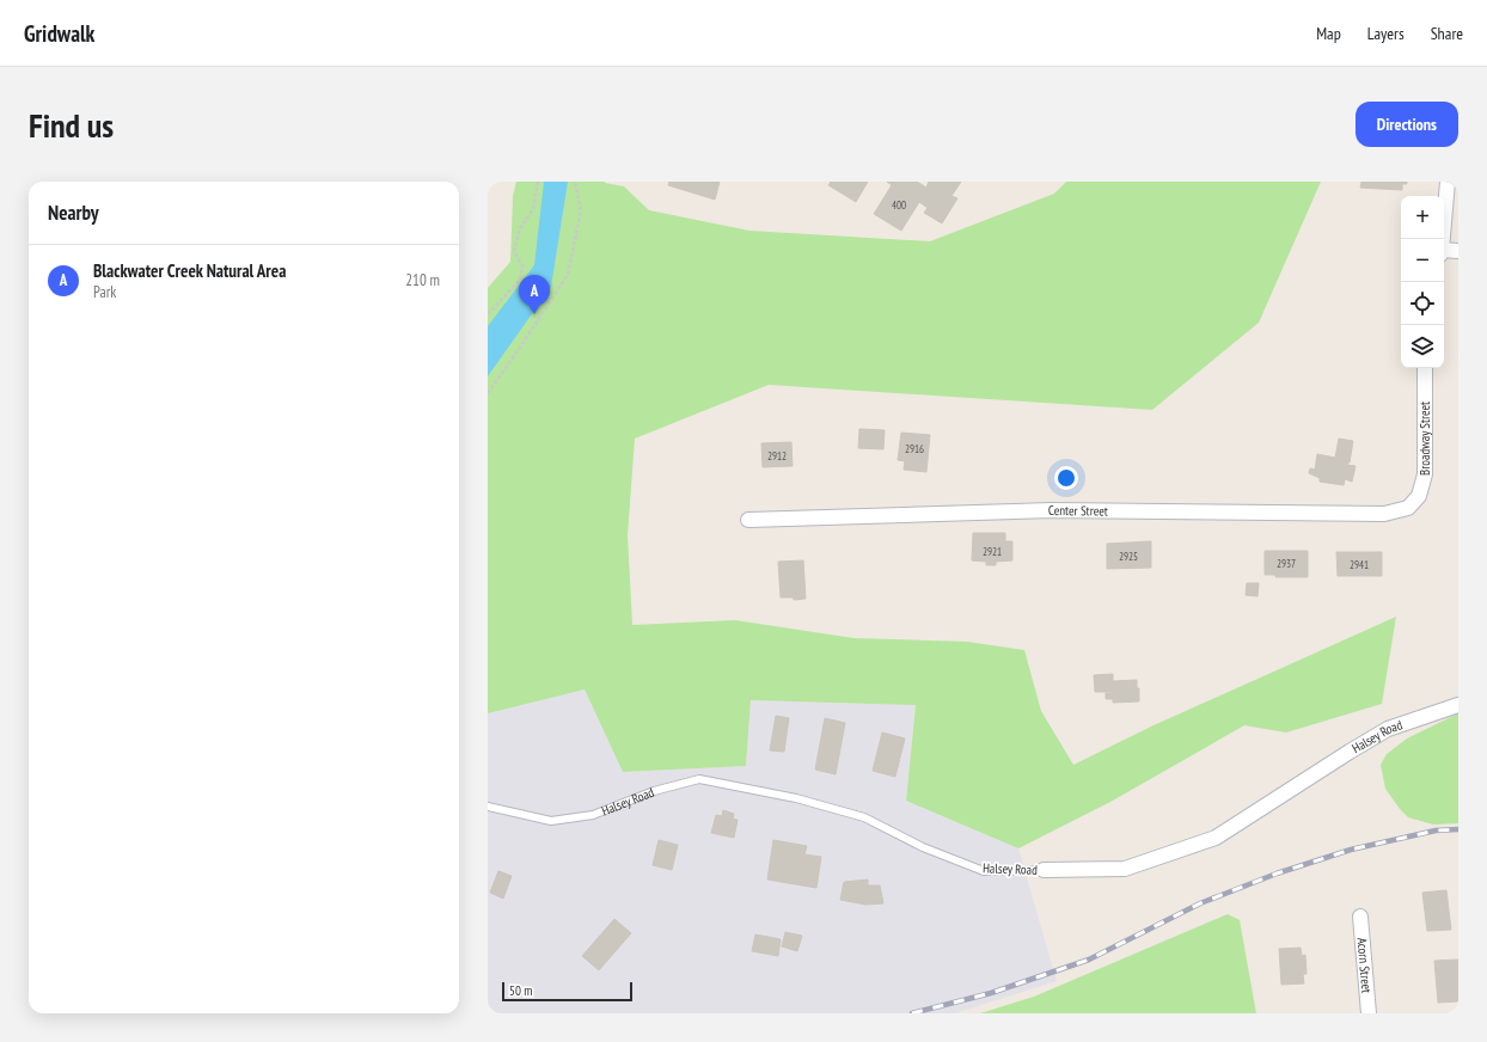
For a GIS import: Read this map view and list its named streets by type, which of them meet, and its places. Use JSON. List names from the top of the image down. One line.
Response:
{"streets":{"street":["Broadway Street","Center Street","Halsey Road","Acorn Street"]},"crossings":[["Broadway Street","Center Street"]],"house_numbers":["400","2916","2912","2921","2925","2937","2941"],"scale_bar":"50 m","page":{"header":"Gridwalk","nav":["Map","Layers","Share"],"buttons":"Directions","title":"Find us","heading":"Nearby","map_buttons":["+","−"],"list":[{"mark":"A","name":"Blackwater Creek Natural Area","note":"Park","value":"210 m"}],"pins":"A","scale":"50 m"}}
